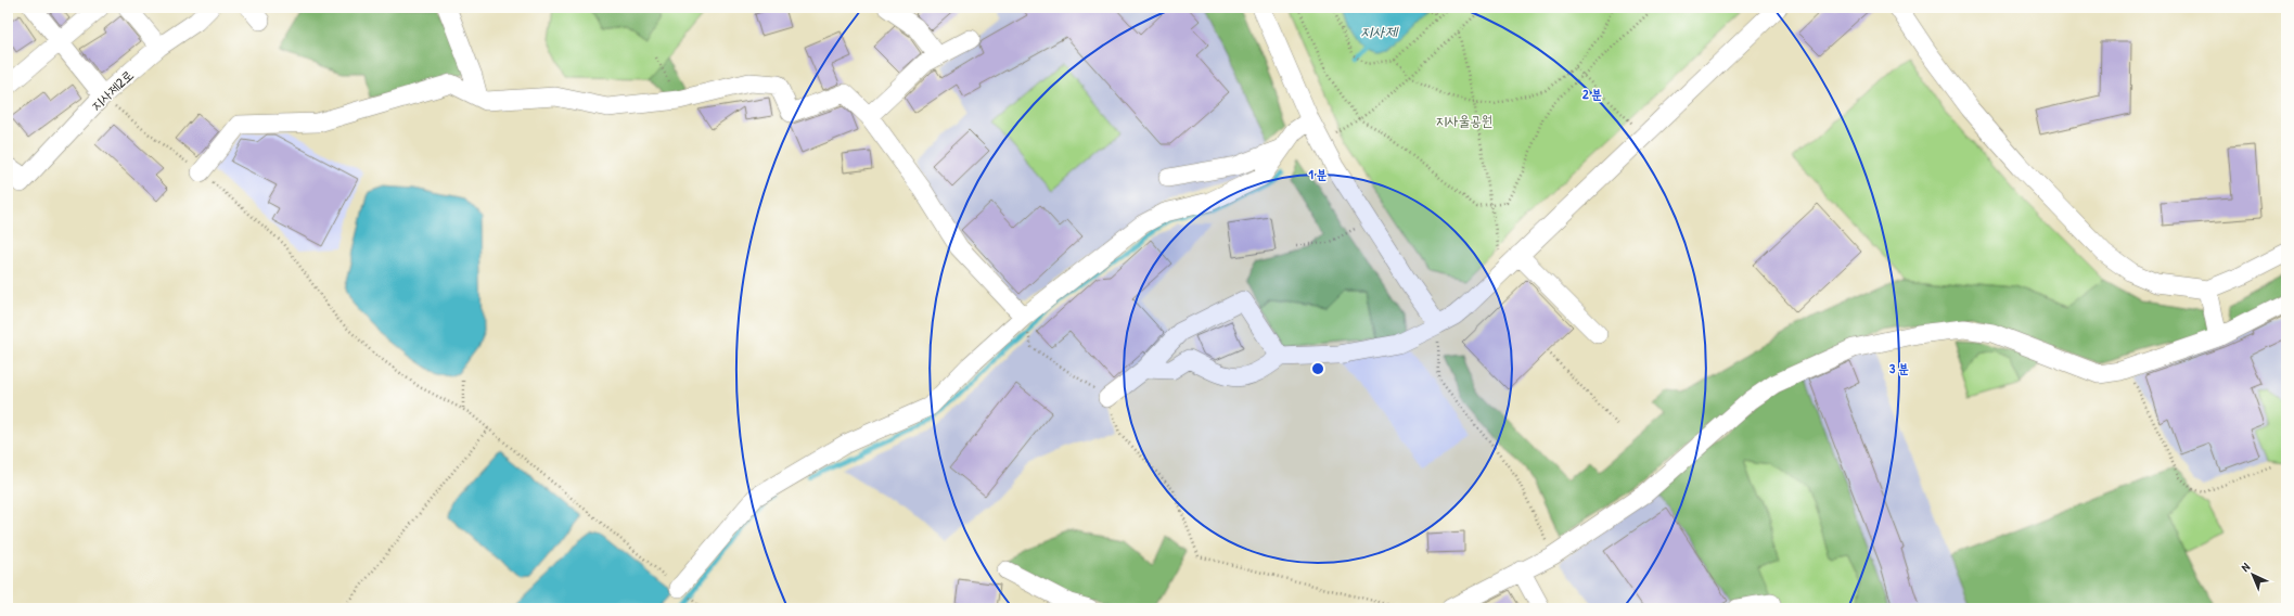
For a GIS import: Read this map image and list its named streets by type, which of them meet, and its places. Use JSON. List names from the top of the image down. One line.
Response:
{"streets":{"street":["지사제2로"]},"water":["지사제"],"parks":["지사울공원"],"north":"top left","rings":["2 분","1 분","3 분"]}
